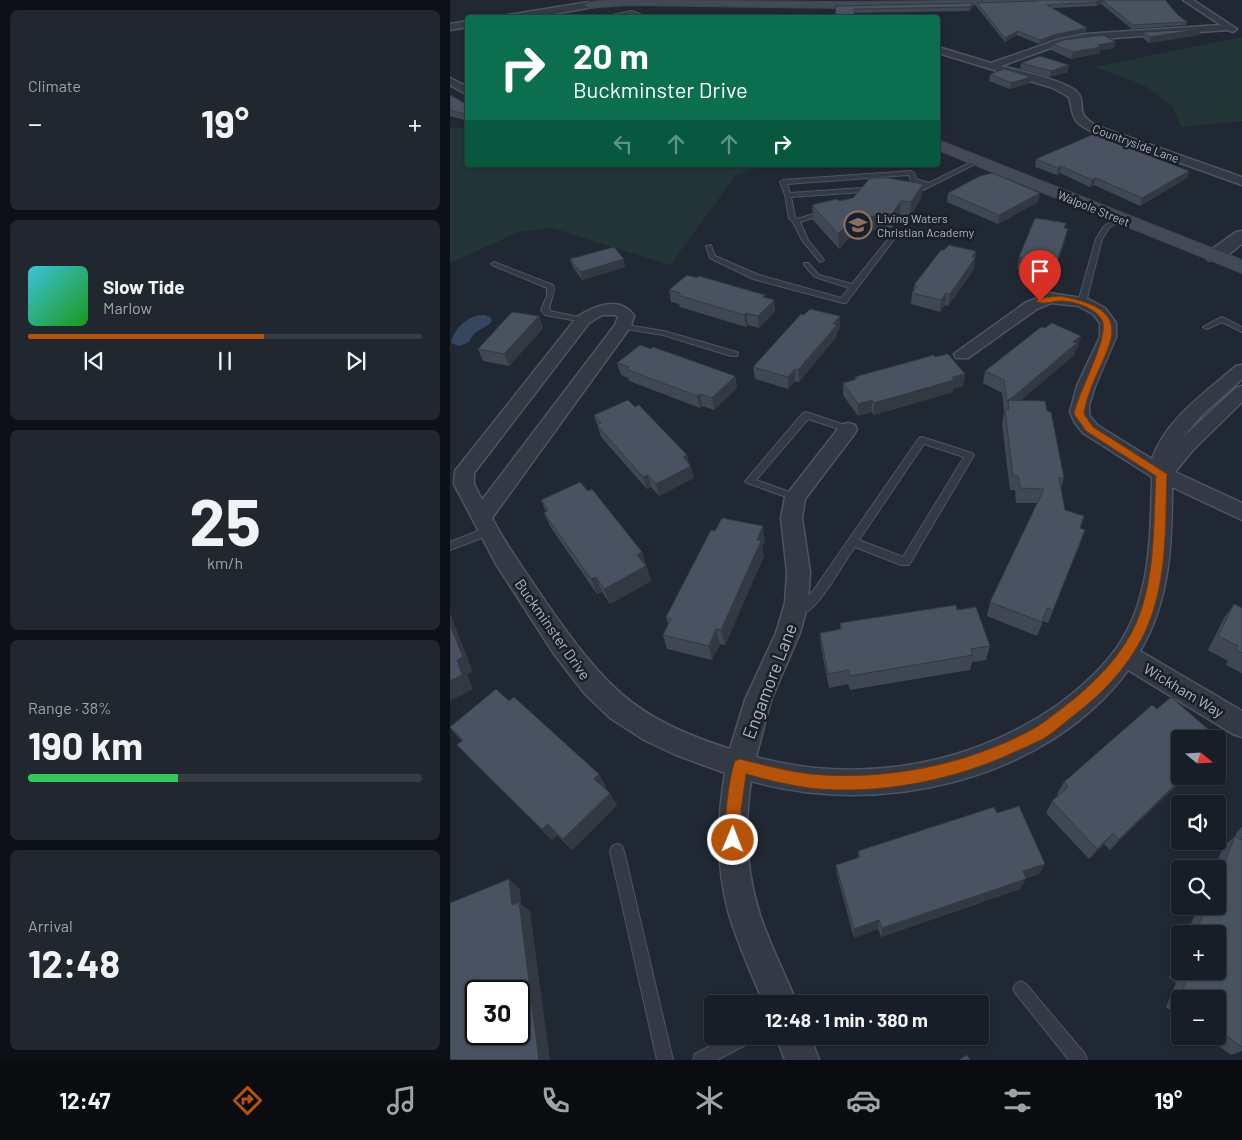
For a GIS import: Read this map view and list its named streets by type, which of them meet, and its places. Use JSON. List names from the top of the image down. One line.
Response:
{"streets":{"main road":["Walpole Street"],"street":["Countryside Lane","Buckminster Drive","Engamore Lane","Wickham Way"]},"crossings":[["Buckminster Drive","Engamore Lane"],["Buckminster Drive","Wickham Way"]],"places":{"school or university":["Living Waters Christian Academy"]},"north":"right","page":{"tile":["Climate",["25","km/h"],["Range · 38%","190 km"],["Arrival","12:48"]],"turn":["20 m","Buckminster Drive"],"heat":["−","19°","+"],"song":["Slow Tide","Marlow"],"map_buttons":["+","−"],"limit":"30","trip":"12:48 · 1 min · 380 m","tabs":["12:47","19°"]}}
